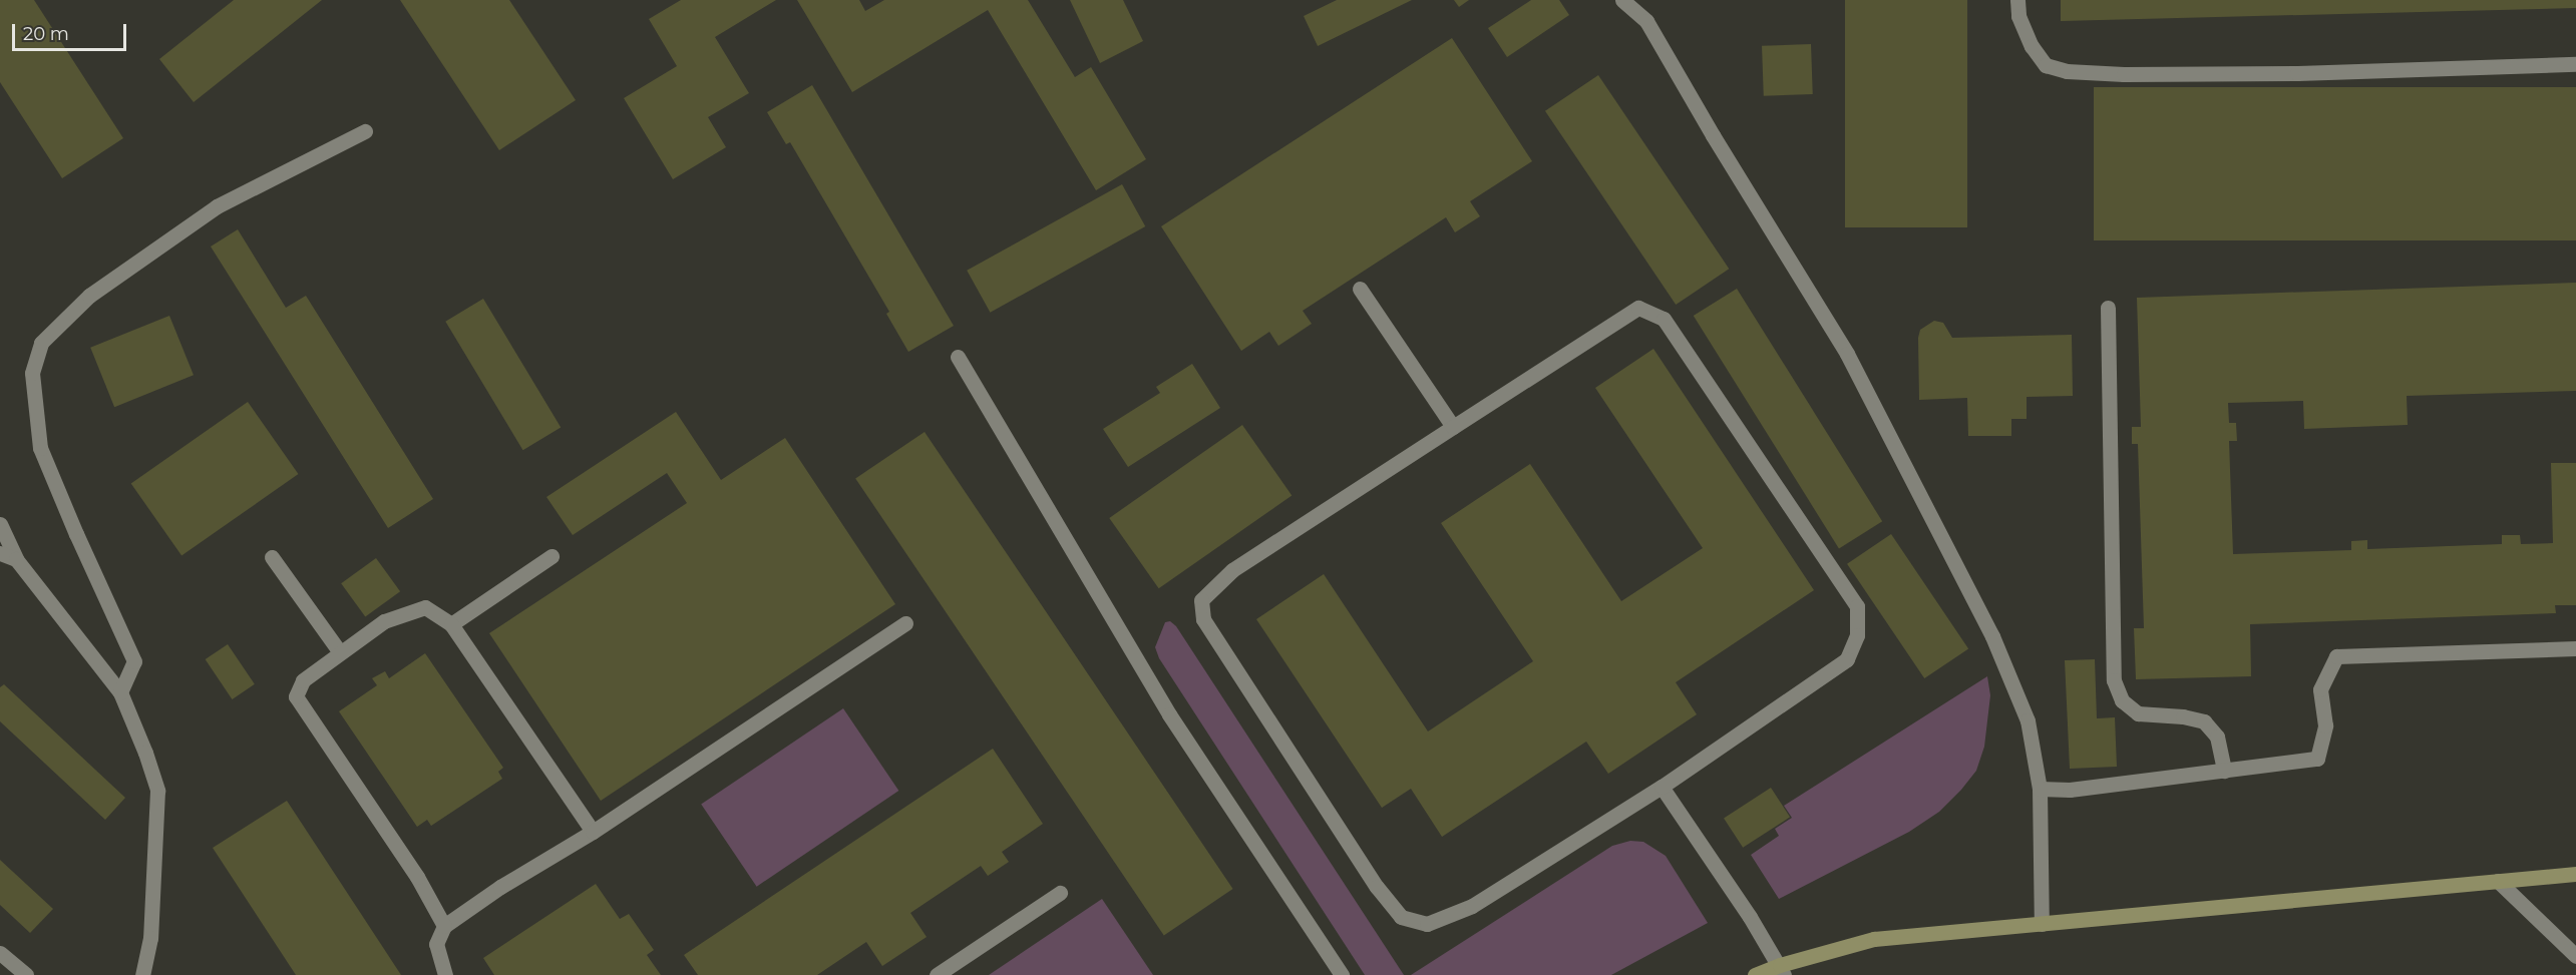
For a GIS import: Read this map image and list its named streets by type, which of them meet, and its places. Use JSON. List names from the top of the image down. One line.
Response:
{"scale_bar":"20 m"}
